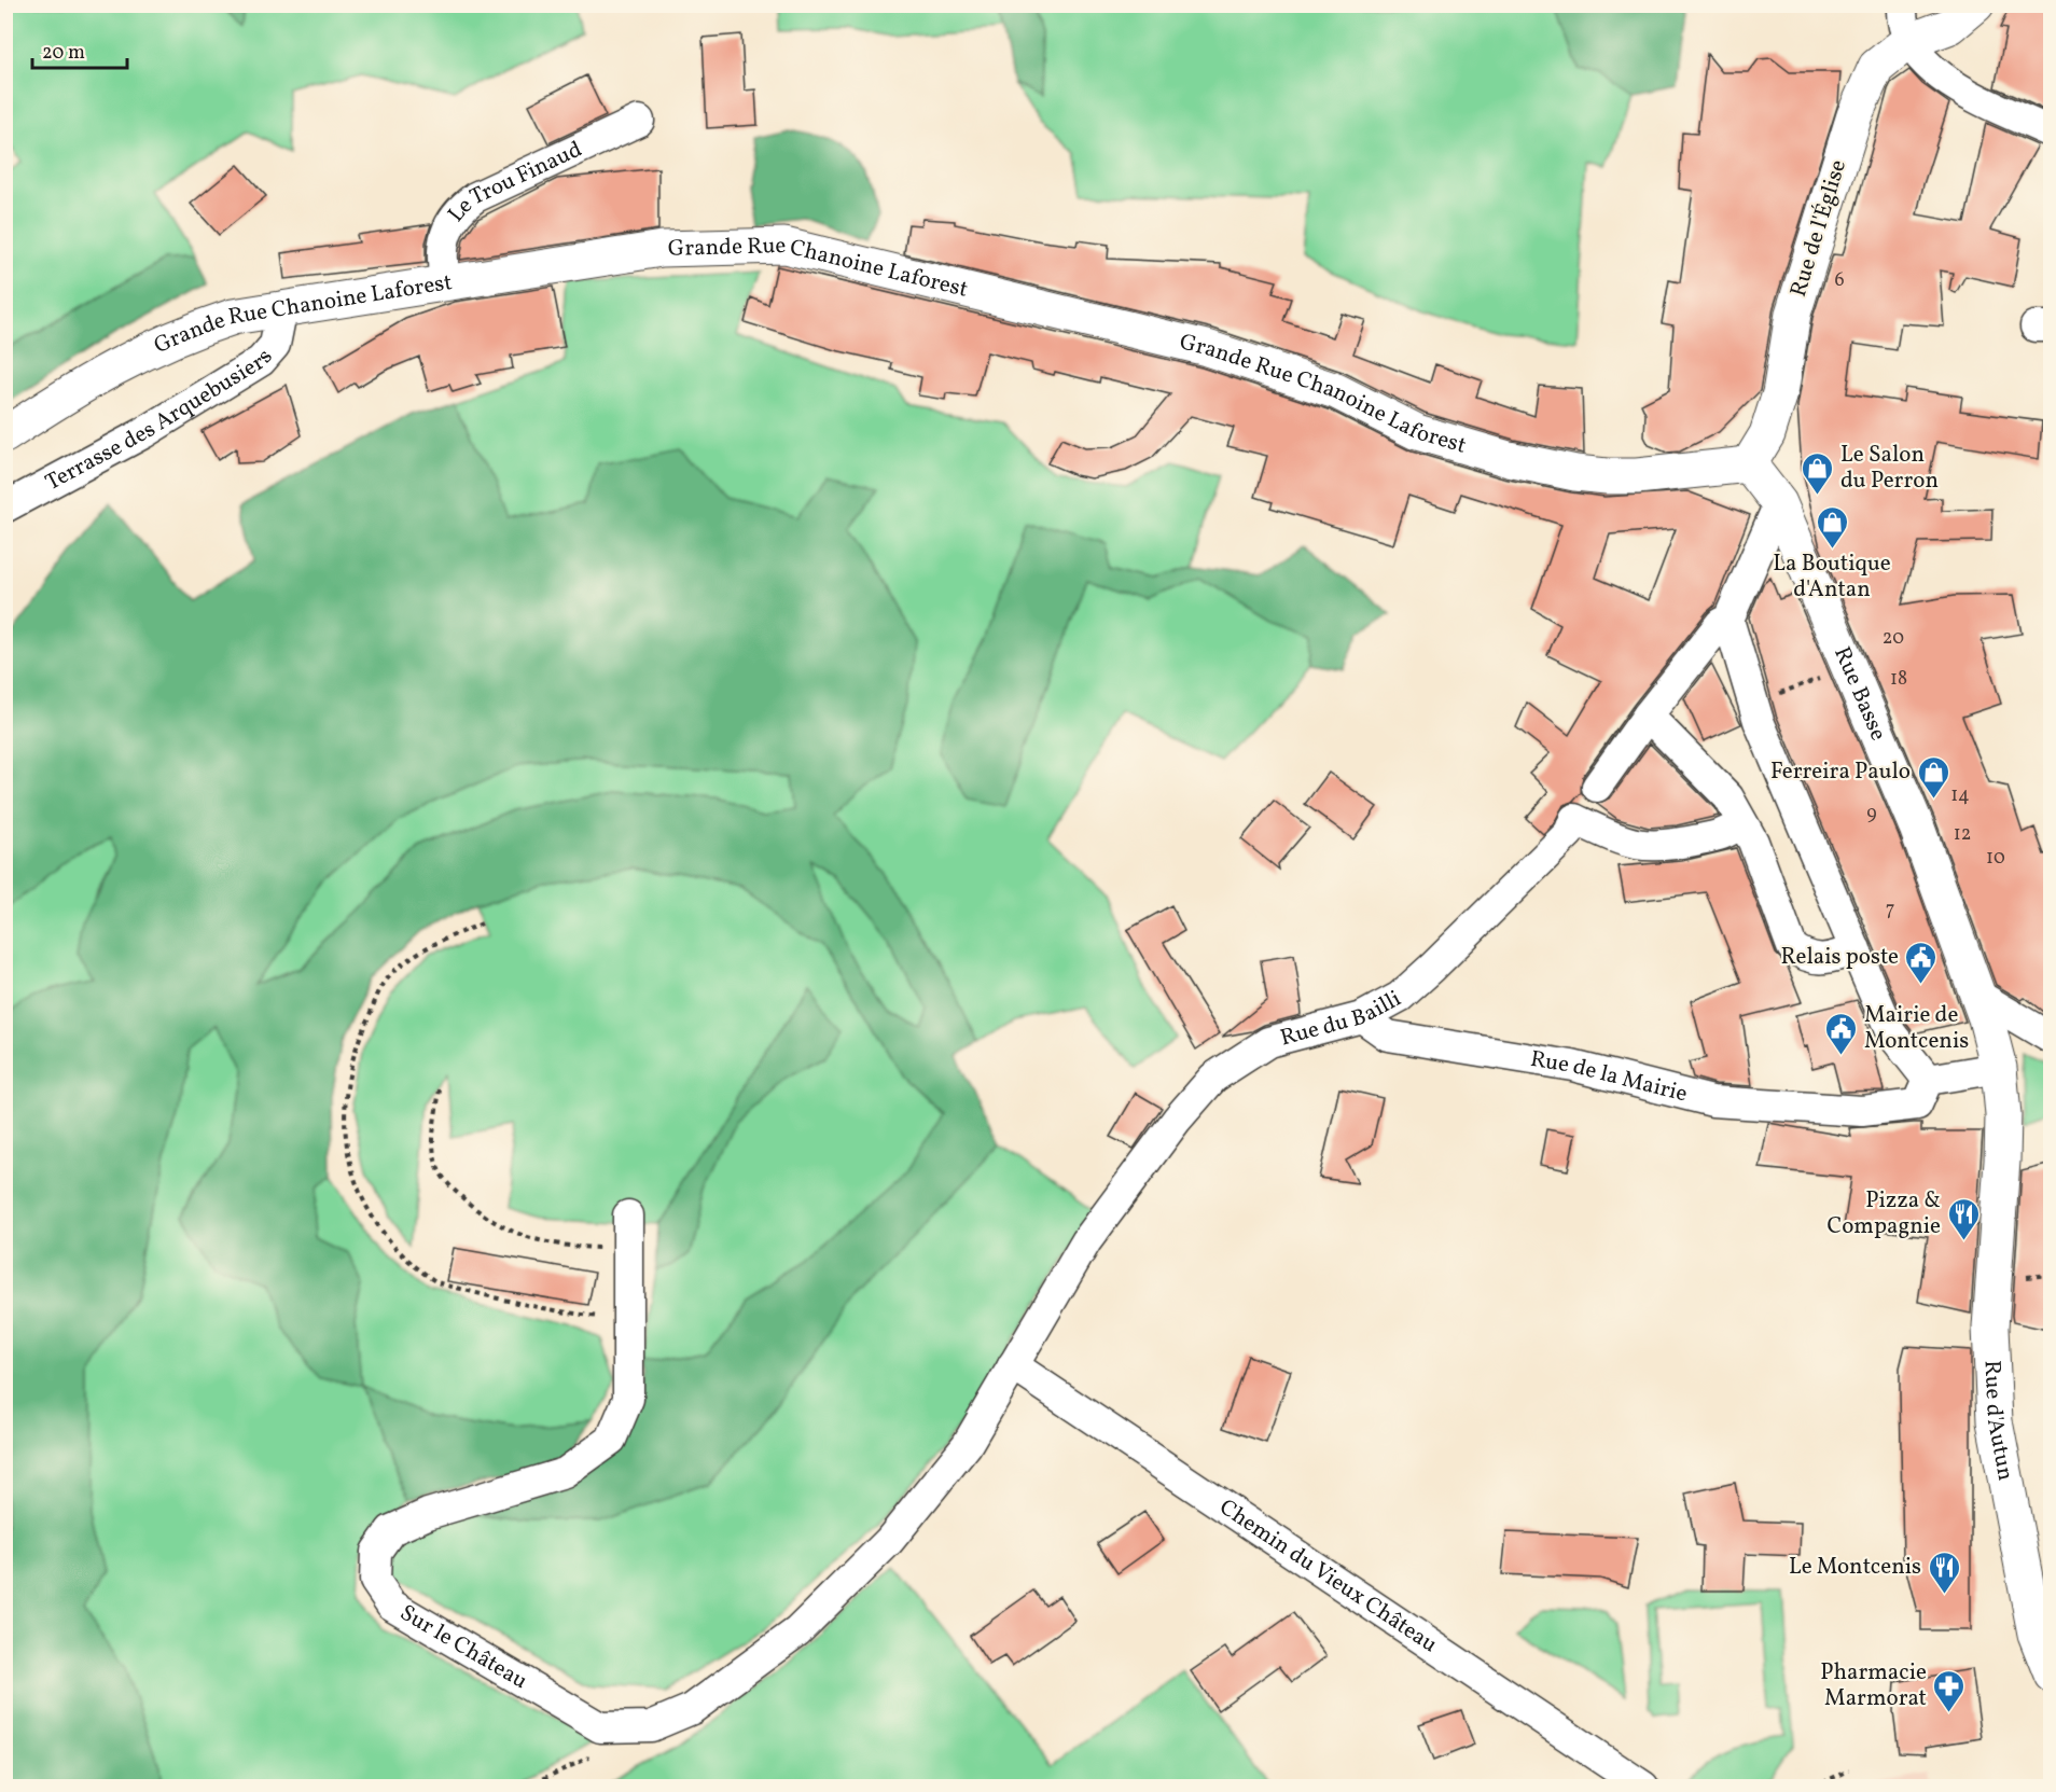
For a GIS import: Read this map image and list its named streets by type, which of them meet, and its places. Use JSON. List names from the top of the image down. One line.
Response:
{"streets":{"main road":["Rue de l'Église","Grande Rue Chanoine Laforest","Rue Basse","Rue d'Autun"],"street":["Le Trou Finaud","Terrasse des Arquebusiers","Rue du Bailli","Rue de la Mairie","Chemin du Vieux Château","Sur le Château"]},"crossings":[["Le Trou Finaud","Grande Rue Chanoine Laforest"],["Rue de l'Église","Grande Rue Chanoine Laforest"],["Rue de l'Église","Rue Basse"],["Grande Rue Chanoine Laforest","Terrasse des Arquebusiers"],["Grande Rue Chanoine Laforest","Rue Basse"],["Rue Basse","Rue d'Autun"],["Rue du Bailli","Rue de la Mairie"],["Rue du Bailli","Chemin du Vieux Château"],["Rue du Bailli","Sur le Château"]],"places":{"shop":["Le Salon du Perron","La Boutique d'Antan","Ferreira Paulo"],"public building":["Relais poste","Mairie de Montcenis"],"restaurant":["Pizza & Compagnie","Le Montcenis"],"pharmacy":["Pharmacie Marmorat"]},"house_numbers":["6","20","18","14","9","12","10","7"],"scale_bar":"20 m"}
